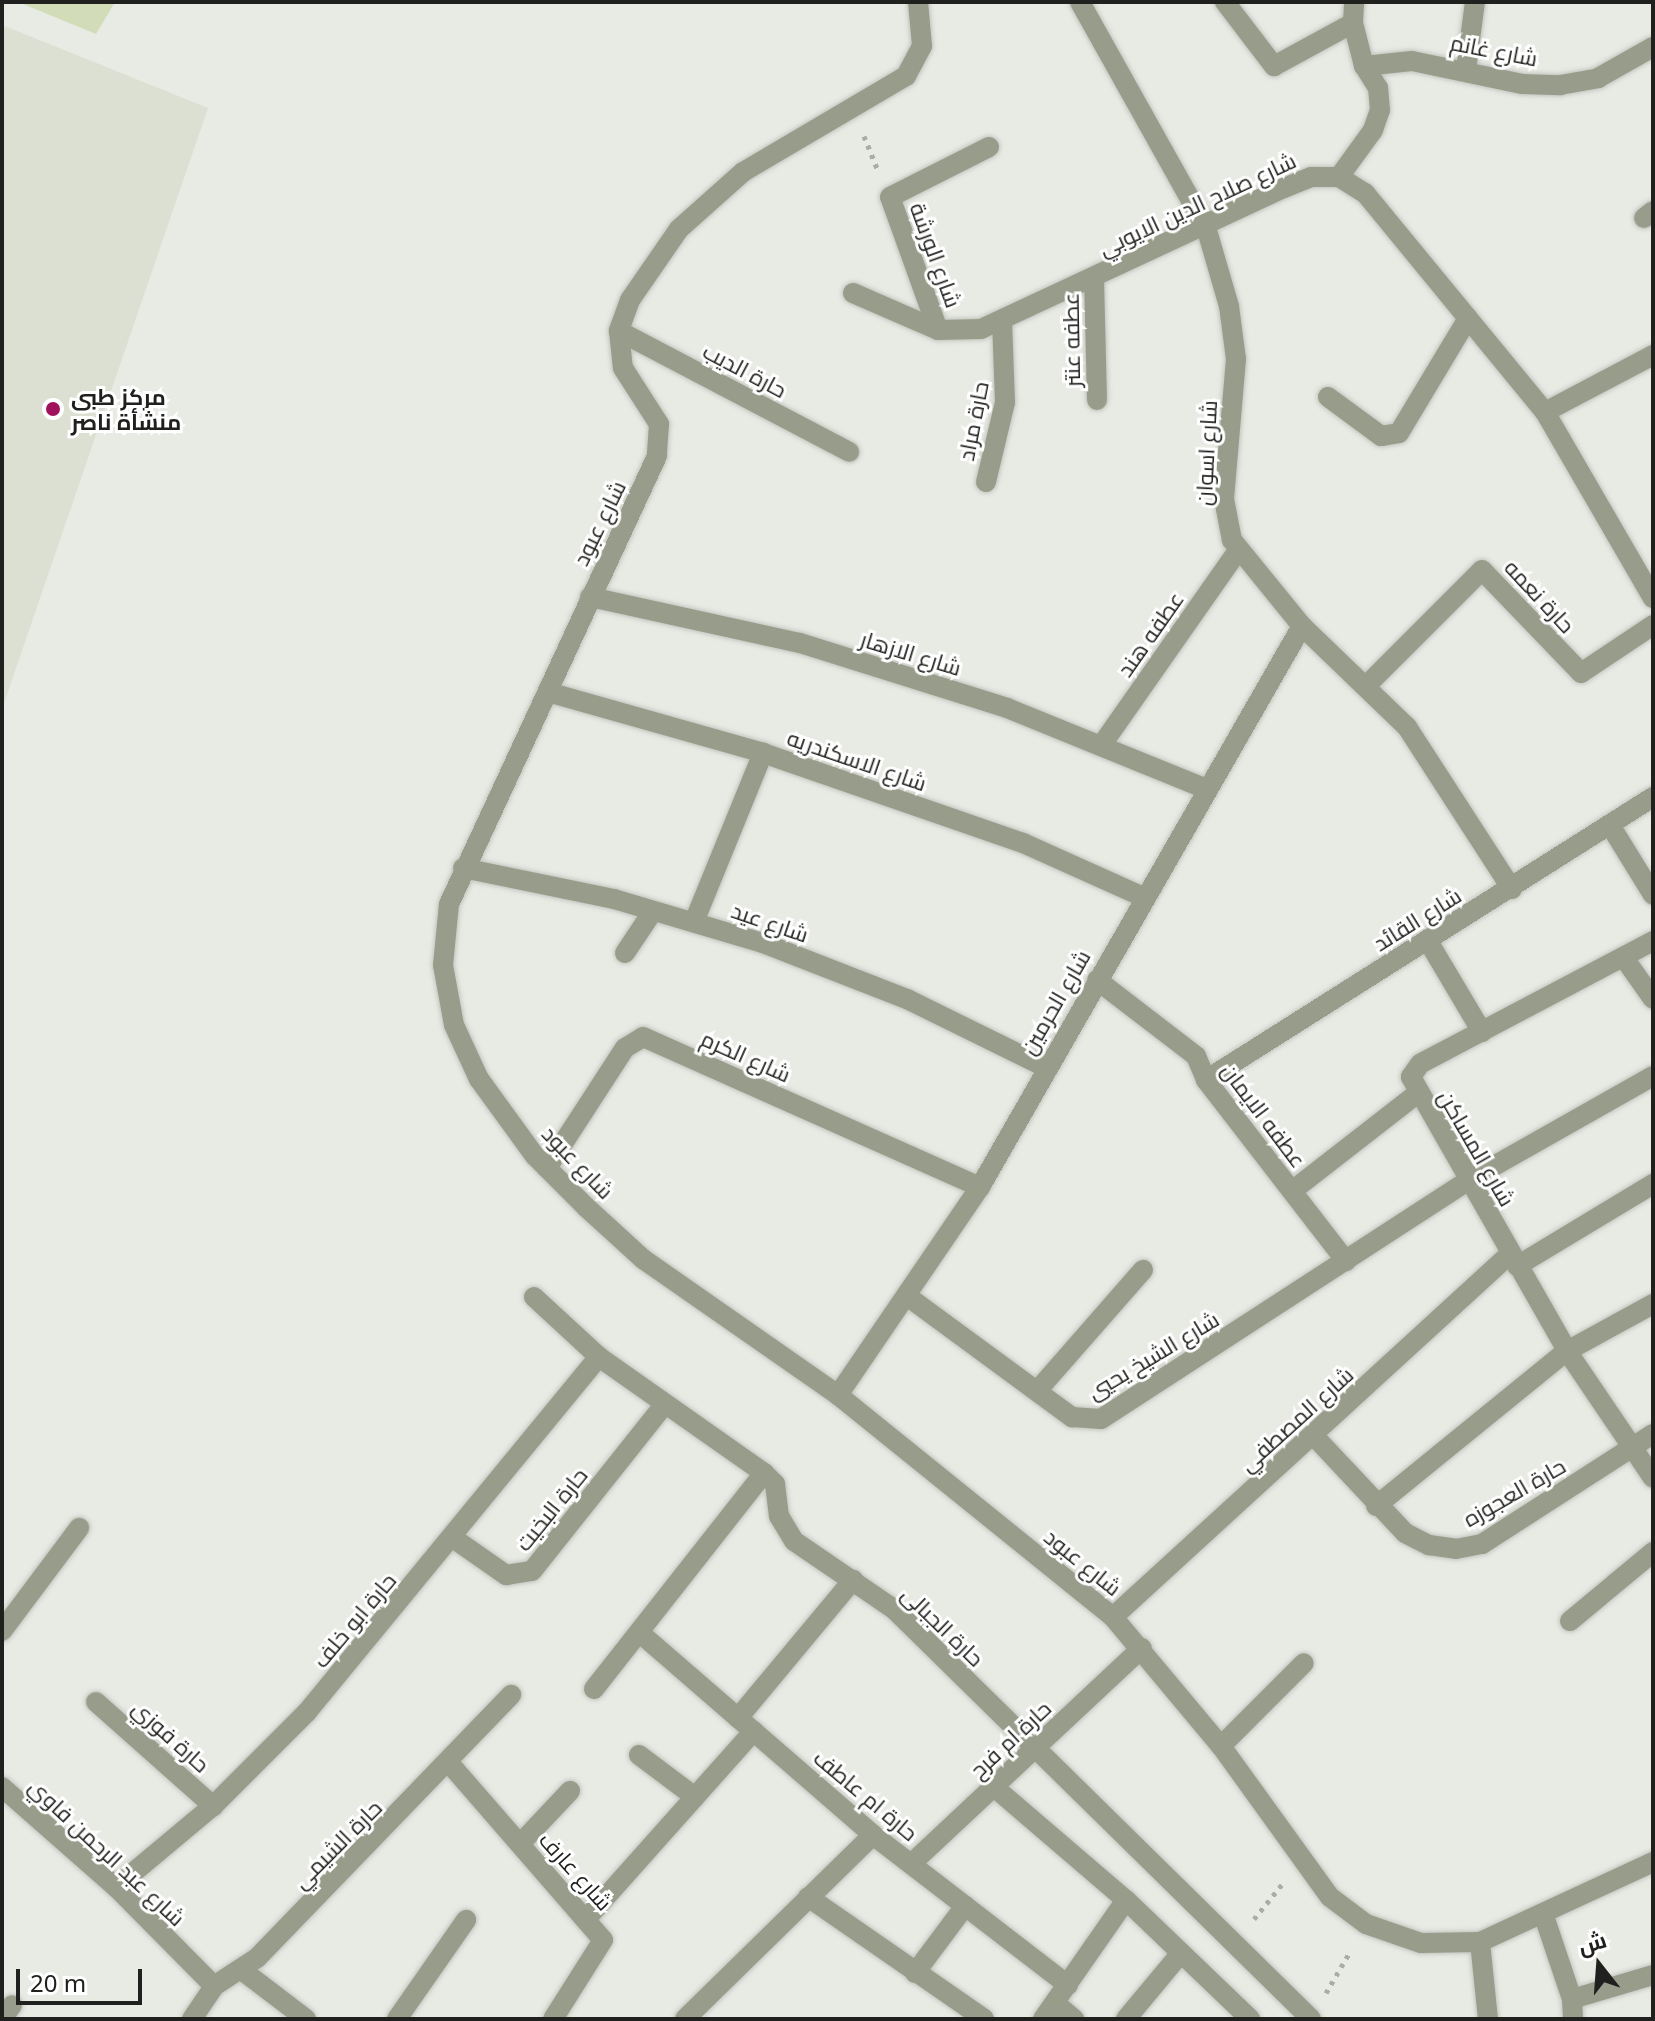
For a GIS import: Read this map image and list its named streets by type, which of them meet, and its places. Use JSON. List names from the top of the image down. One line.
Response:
{"streets":{"street":["شارع غانم","شارع صلاح الدين الايوبي","شارع الورشة","عطفه عنتر","حارة الديب","حارة مراد","شارع اسوان","شارع عبود","حارة نعمه","عطفه هند","شارع الازهار","شارع الاسكندريه","شارع القائد","شارع عيد","شارع الحرمين","شارع الكرم","عطفه الايمان","شارع المساكن","شارع الشيخ يحيي","شارع المصطفي","حارة العجوزه","حارة البخيت","حارة ابو خلف","حارة الجبالى","حارة فوزي","حارة ام فرح","حارة ام عاطف","حارة الشيمي","شارع عبد الرحمن فاوي","شارع عارف"]},"crossings":[["شارع صلاح الدين الايوبي","شارع الورشة"],["شارع صلاح الدين الايوبي","عطفه عنتر"],["شارع صلاح الدين الايوبي","حارة مراد"],["شارع صلاح الدين الايوبي","شارع اسوان"],["حارة الديب","شارع عبود"],["شارع اسوان","حارة نعمه"],["شارع اسوان","عطفه هند"],["شارع اسوان","شارع القائد"],["شارع اسوان","شارع الحرمين"],["شارع عبود","شارع الازهار"],["شارع عبود","شارع الاسكندريه"],["شارع عبود","شارع عيد"],["شارع عبود","شارع الحرمين"],["شارع عبود","شارع الكرم"],["شارع عبود","شارع المصطفي"],["شارع عبود","حارة ام فرح"],["عطفه هند","شارع الازهار"],["شارع الازهار","شارع الحرمين"],["شارع الاسكندريه","شارع الحرمين"],["شارع القائد","عطفه الايمان"],["شارع عيد","شارع الحرمين"],["شارع الحرمين","شارع الكرم"],["شارع الحرمين","عطفه الايمان"],["شارع الحرمين","شارع الشيخ يحيي"],["عطفه الايمان","شارع الشيخ يحيي"],["شارع المساكن","شارع الشيخ يحيي"],["شارع المساكن","شارع المصطفي"],["شارع المساكن","حارة العجوزه"],["شارع المصطفي","حارة العجوزه"],["حارة البخيت","حارة ابو خلف"],["حارة ابو خلف","حارة فوزي"],["حارة ابو خلف","شارع عبد الرحمن فاوي"],["حارة الجبالى","حارة ام فرح"],["حارة ام فرح","حارة ام عاطف"],["حارة الشيمي","شارع عبد الرحمن فاوي"],["حارة الشيمي","شارع عارف"]],"places":["مركز طبى منشأة ناصر"],"scale_bar":"20 m","north":"top"}
